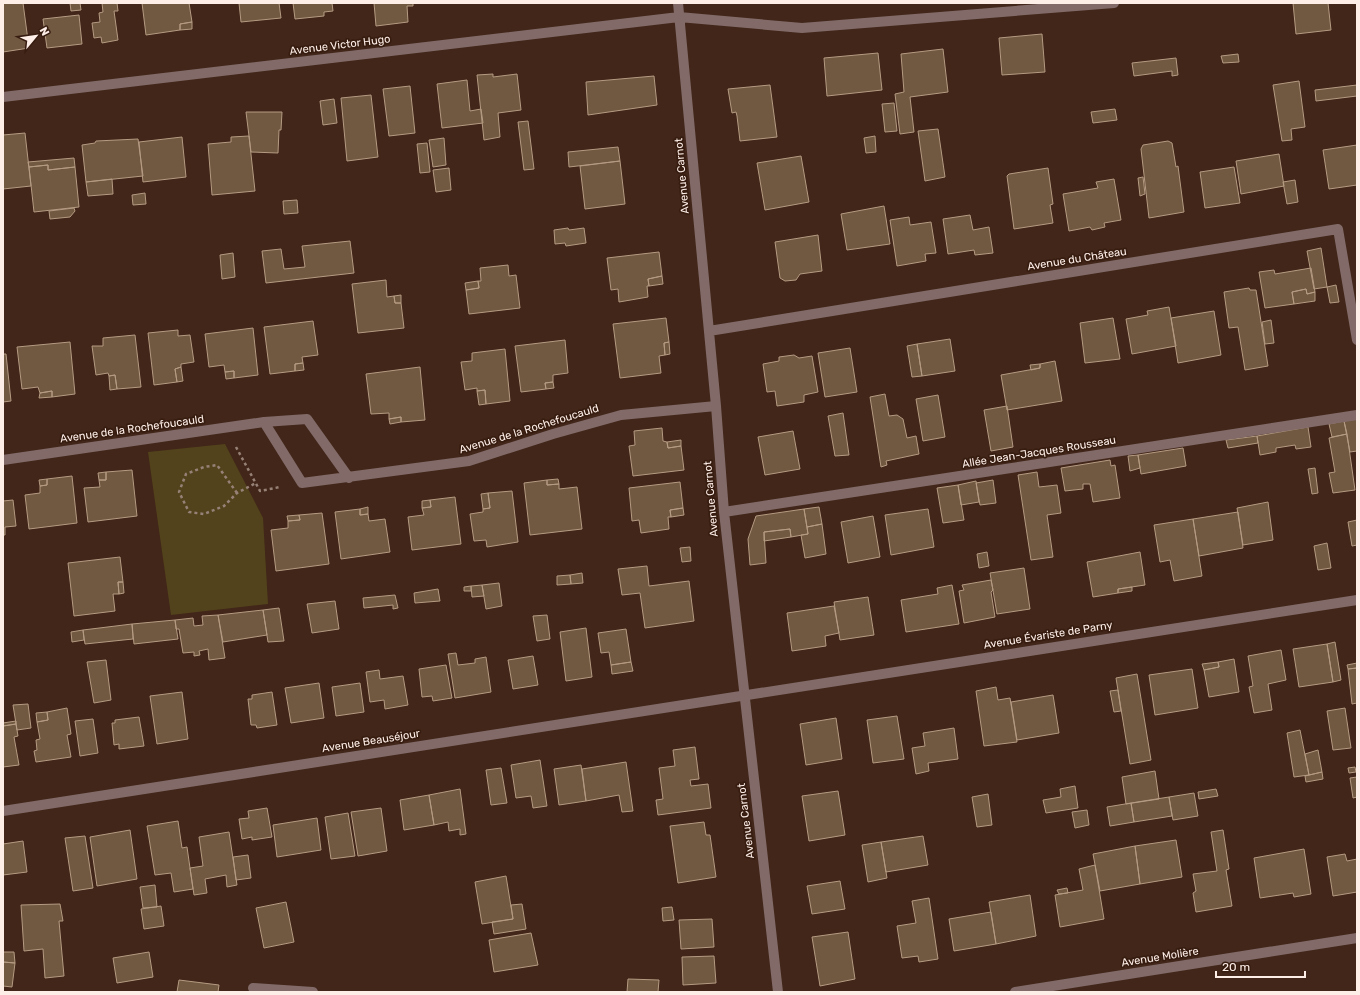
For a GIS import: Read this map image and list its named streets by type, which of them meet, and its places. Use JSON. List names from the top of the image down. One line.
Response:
{"streets":{"street":["Avenue Victor Hugo","Avenue Carnot","Avenue du Château","Avenue de la Rochefoucauld","Allée Jean-Jacques Rousseau","Avenue Évariste de Parny","Avenue Beauséjour","Avenue Molière"]},"crossings":[["Avenue Victor Hugo","Avenue Carnot"],["Avenue Carnot","Avenue du Château"],["Avenue Carnot","Avenue de la Rochefoucauld"],["Avenue Carnot","Allée Jean-Jacques Rousseau"],["Avenue Carnot","Avenue Évariste de Parny"],["Avenue Carnot","Avenue Beauséjour"],["Avenue Évariste de Parny","Avenue Beauséjour"]],"scale_bar":"20 m","north":"top right"}
